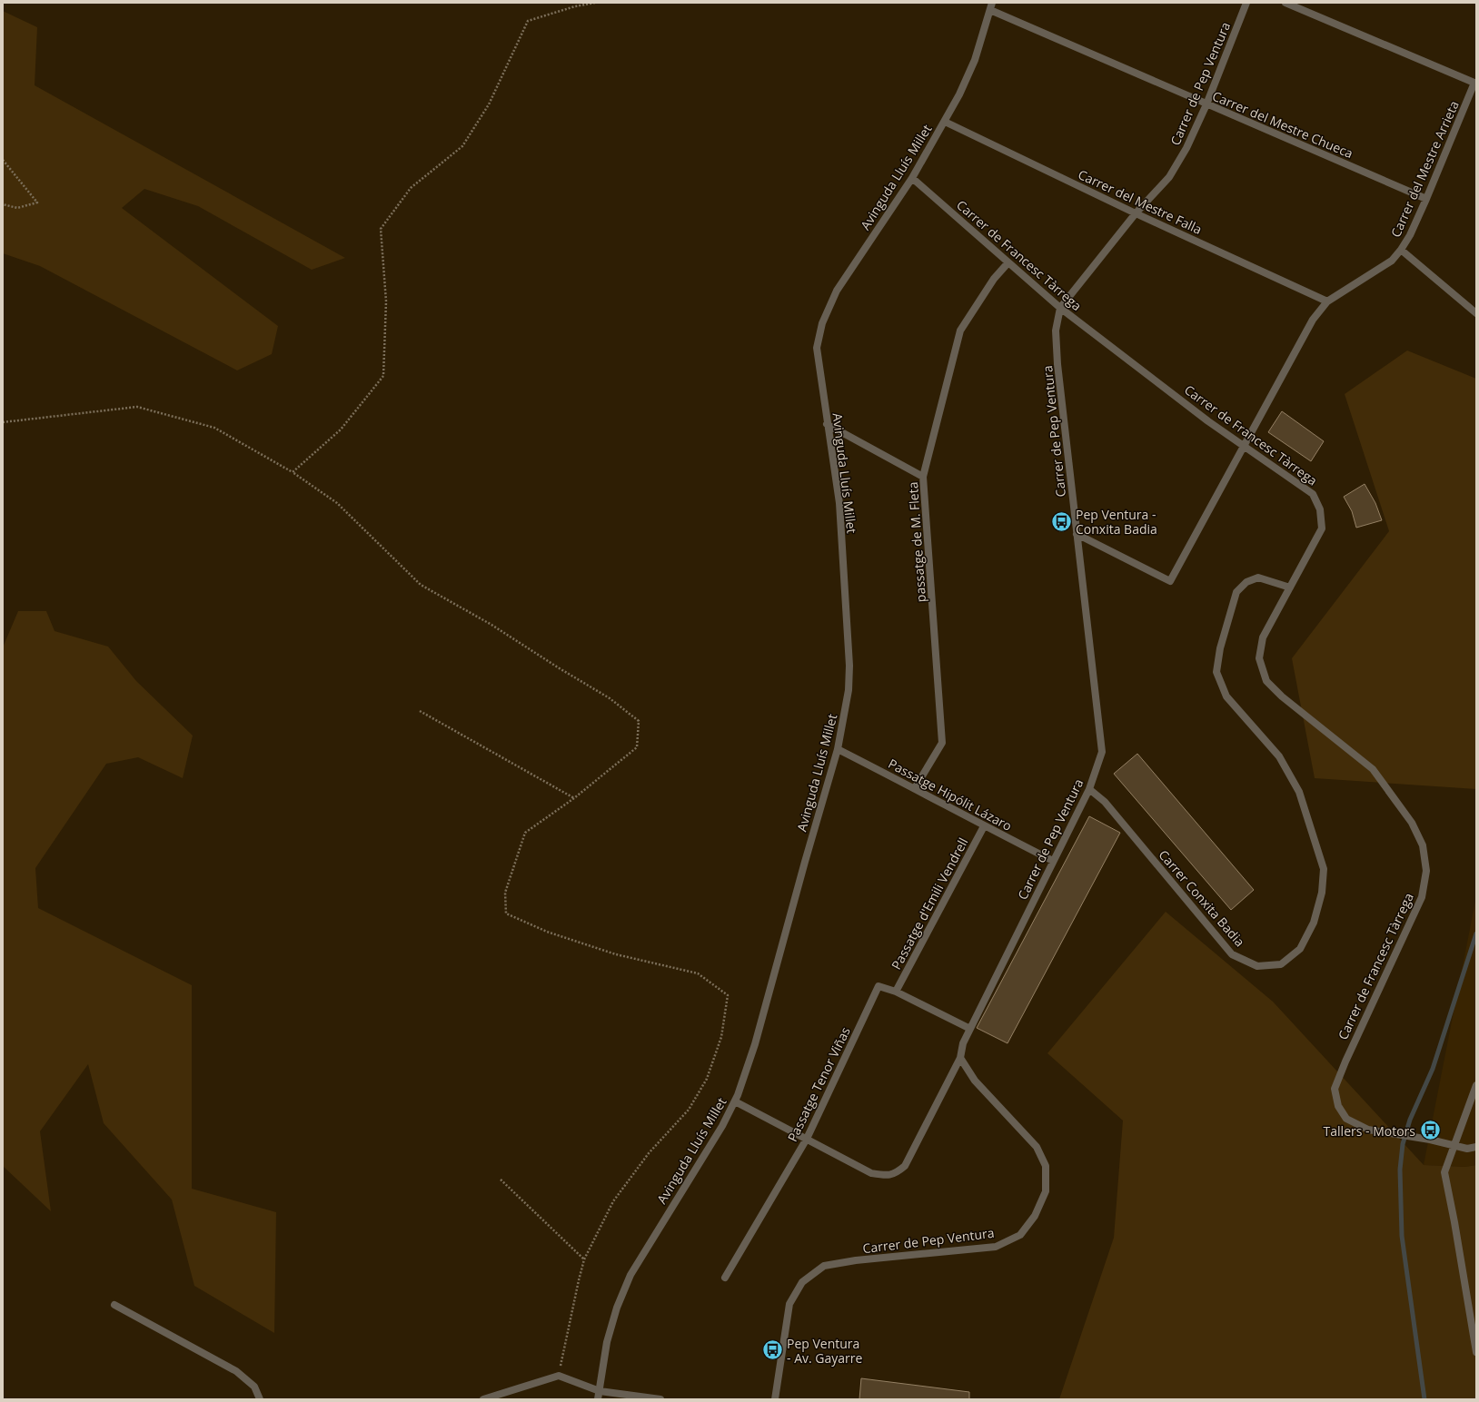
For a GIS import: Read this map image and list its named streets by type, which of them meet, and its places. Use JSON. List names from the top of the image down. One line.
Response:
{"streets":{"street":["Carrer de Pep Ventura","Carrer del Mestre Chueca","Carrer del Mestre Arrieta","Avinguda Lluís Millet","Carrer del Mestre Falla","Carrer de Francesc Tàrrega","passatge de M. Fleta","Passatge Hipólit Lázaro","Carrer Conxita Badia","Passatge d'Emili Vendrell","Passatge Tenor Viñas"]},"crossings":[["Carrer de Pep Ventura","Carrer del Mestre Chueca"],["Carrer de Pep Ventura","Carrer del Mestre Arrieta"],["Carrer de Pep Ventura","Carrer del Mestre Falla"],["Carrer de Pep Ventura","Carrer de Francesc Tàrrega"],["Carrer de Pep Ventura","Passatge Hipólit Lázaro"],["Carrer de Pep Ventura","Carrer Conxita Badia"],["Carrer de Pep Ventura","Passatge Tenor Viñas"],["Carrer del Mestre Chueca","Carrer del Mestre Arrieta"],["Carrer del Mestre Chueca","Avinguda Lluís Millet"],["Carrer del Mestre Arrieta","Carrer del Mestre Falla"],["Carrer del Mestre Arrieta","Carrer de Francesc Tàrrega"],["Avinguda Lluís Millet","Carrer del Mestre Falla"],["Avinguda Lluís Millet","Carrer de Francesc Tàrrega"],["Avinguda Lluís Millet","Passatge Hipólit Lázaro"],["Carrer de Francesc Tàrrega","passatge de M. Fleta"],["Carrer de Francesc Tàrrega","Carrer Conxita Badia"],["passatge de M. Fleta","Passatge Hipólit Lázaro"],["Passatge Hipólit Lázaro","Passatge d'Emili Vendrell"],["Passatge d'Emili Vendrell","Passatge Tenor Viñas"]],"places":{"bus stop":["Pep Ventura - Conxita Badia","Tallers - Motors","Pep Ventura - Av. Gayarre"]}}
